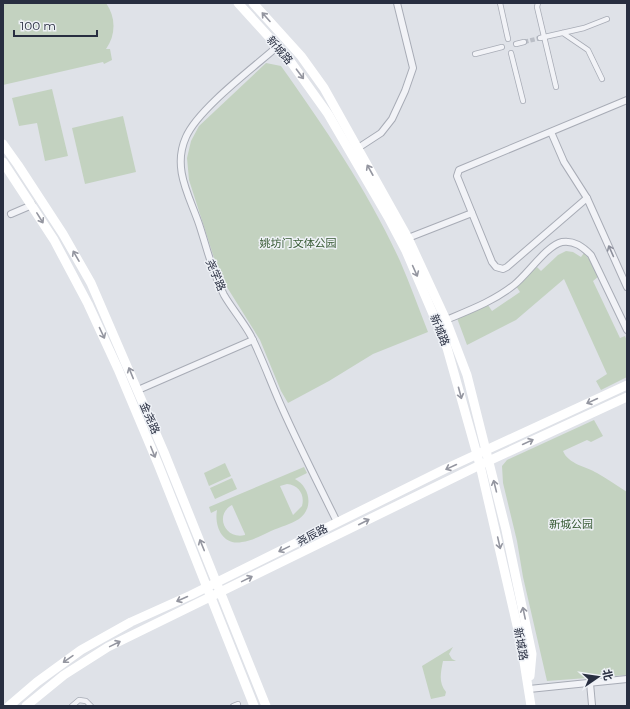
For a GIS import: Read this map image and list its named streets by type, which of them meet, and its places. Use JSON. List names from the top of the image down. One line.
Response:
{"streets":{"main road":["新城路","金尧路","尧辰路"],"street":["尧学路"]},"crossings":[["新城路","尧学路"],["新城路","尧辰路"],["尧学路","尧辰路"],["金尧路","尧辰路"]],"parks":["姚坊门文体公园","新城公园"],"scale_bar":"100 m","north":"right"}
